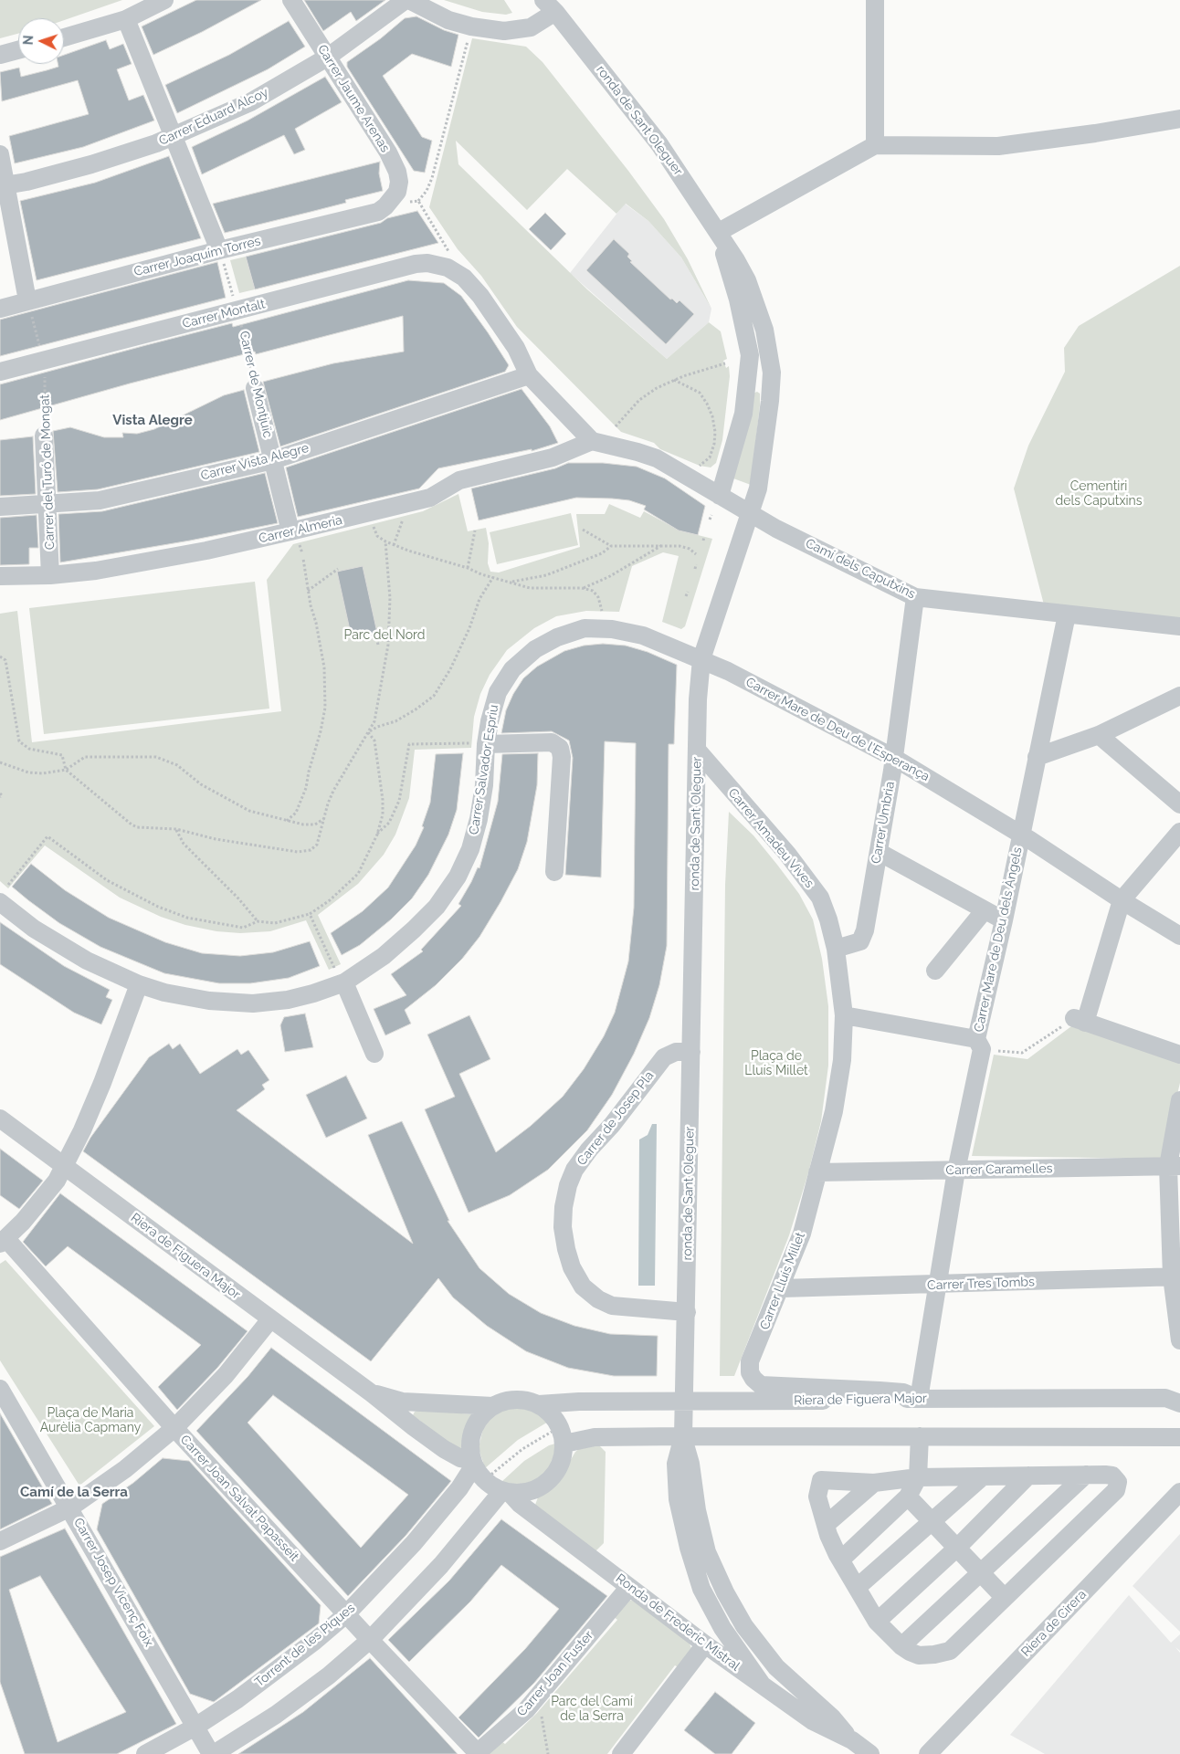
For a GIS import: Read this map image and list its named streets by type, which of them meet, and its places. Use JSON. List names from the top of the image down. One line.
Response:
{"streets":{"street":["Carrer Jaume Arenas","Carrer Eduard Alcoy","ronda de Sant Oleguer","Carrer Joaquím Torres","Carrer Montalt","Carrer de Montjuïc","Carrer Vista Alegre","Carrer del Turó de Mongat","Carrer Almeria","Camí dels Caputxins","Carrer Mare de Deu de l'Esperança","Carrer Salvador Espriu","Carrer Umbria","Carrer Amadeu Vives","Carrer Mare de Deu dels Àngels","Carrer de Josep Pla","Carrer Caramelles","Riera de Figuera Major","Carrer Lluís Millet","Carrer Tres Tombs","Carrer Joan Salvat Papasseit","Carrer Josep Vicenç Foix","Ronda de Frederic Mistral","Riera de Cirera","Torrent de les Piques","Carrer Joan Fuster"]},"crossings":[["Carrer Jaume Arenas","Carrer Eduard Alcoy"],["Carrer Jaume Arenas","Carrer Joaquím Torres"],["ronda de Sant Oleguer","Camí dels Caputxins"],["ronda de Sant Oleguer","Carrer Mare de Deu de l'Esperança"],["ronda de Sant Oleguer","Carrer Salvador Espriu"],["ronda de Sant Oleguer","Carrer Amadeu Vives"],["ronda de Sant Oleguer","Carrer de Josep Pla"],["ronda de Sant Oleguer","Riera de Figuera Major"],["ronda de Sant Oleguer","Ronda de Frederic Mistral"],["Carrer Montalt","Carrer Vista Alegre"],["Carrer de Montjuïc","Carrer Vista Alegre"],["Carrer de Montjuïc","Carrer Almeria"],["Carrer Vista Alegre","Carrer del Turó de Mongat"],["Carrer del Turó de Mongat","Carrer Almeria"],["Carrer Almeria","Camí dels Caputxins"],["Camí dels Caputxins","Carrer Umbria"],["Camí dels Caputxins","Carrer Mare de Deu dels Àngels"],["Carrer Mare de Deu de l'Esperança","Carrer Salvador Espriu"],["Carrer Mare de Deu de l'Esperança","Carrer Umbria"],["Carrer Mare de Deu de l'Esperança","Carrer Mare de Deu dels Àngels"],["Carrer Umbria","Carrer Amadeu Vives"],["Carrer Amadeu Vives","Carrer Lluís Millet"],["Carrer Mare de Deu dels Àngels","Carrer Caramelles"],["Carrer Mare de Deu dels Àngels","Riera de Figuera Major"],["Carrer Mare de Deu dels Àngels","Carrer Lluís Millet"],["Carrer Mare de Deu dels Àngels","Carrer Tres Tombs"],["Carrer Caramelles","Carrer Lluís Millet"],["Riera de Figuera Major","Carrer Lluís Millet"],["Carrer Lluís Millet","Carrer Tres Tombs"],["Carrer Joan Salvat Papasseit","Torrent de les Piques"],["Carrer Joan Salvat Papasseit","Carrer Joan Fuster"],["Carrer Josep Vicenç Foix","Torrent de les Piques"],["Ronda de Frederic Mistral","Carrer Joan Fuster"]],"districts":["Vista Alegre","Camí de la Serra"],"parks":["Cementiri dels Caputxins","Parc del Nord","Plaça de Lluís Millet","Plaça de Maria Aurèlia Capmany","Parc del Camí de la Serra"],"north":"left"}
